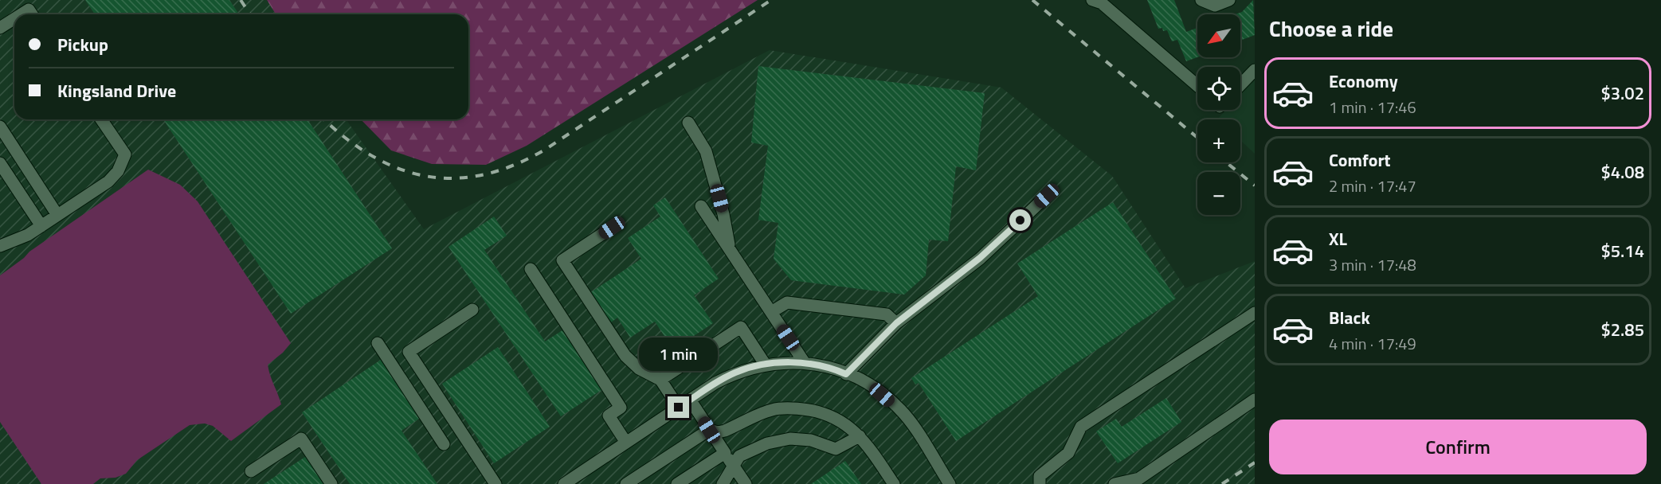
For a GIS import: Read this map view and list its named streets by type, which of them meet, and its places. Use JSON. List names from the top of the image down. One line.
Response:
{"north":"bottom left","page":{"heading":"Choose a ride","map_buttons":["+","−"],"banner":["Pickup","Kingsland Drive"],"list":[{"name":"Economy","note":"1 min · 17:46","value":"$3.02"},{"name":"Comfort","note":"2 min · 17:47","value":"$4.08"},{"name":"XL","note":"3 min · 17:48","value":"$5.14"},{"name":"Black","note":"4 min · 17:49","value":"$2.85"}],"bubble":"1 min","buttons":"Confirm"}}
